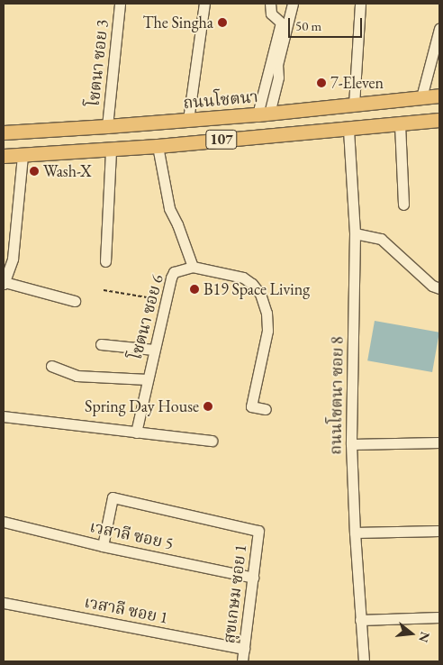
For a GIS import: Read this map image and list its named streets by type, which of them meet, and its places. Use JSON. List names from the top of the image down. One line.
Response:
{"streets":{"main road":["ถนนโชตนา","107"],"street":["โชตนา ซอย 3","โชตนา ซอย 6","ถนนโชตนา ซอย 8","เวสาลี ซอย 5","สุขเกษม ซอย 1","เวสาลี ซอย 1"]},"crossings":[["โชตนา ซอย 3","ถนนโชตนา"],["107","ถนนโชตนา ซอย 8"],["เวสาลี ซอย 5","สุขเกษม ซอย 1"],["สุขเกษม ซอย 1","เวสาลี ซอย 1"]],"places":["The Singha","7-Eleven","Wash-X","B19 Space Living","Spring Day House"],"scale_bar":"50 m","north":"right"}
